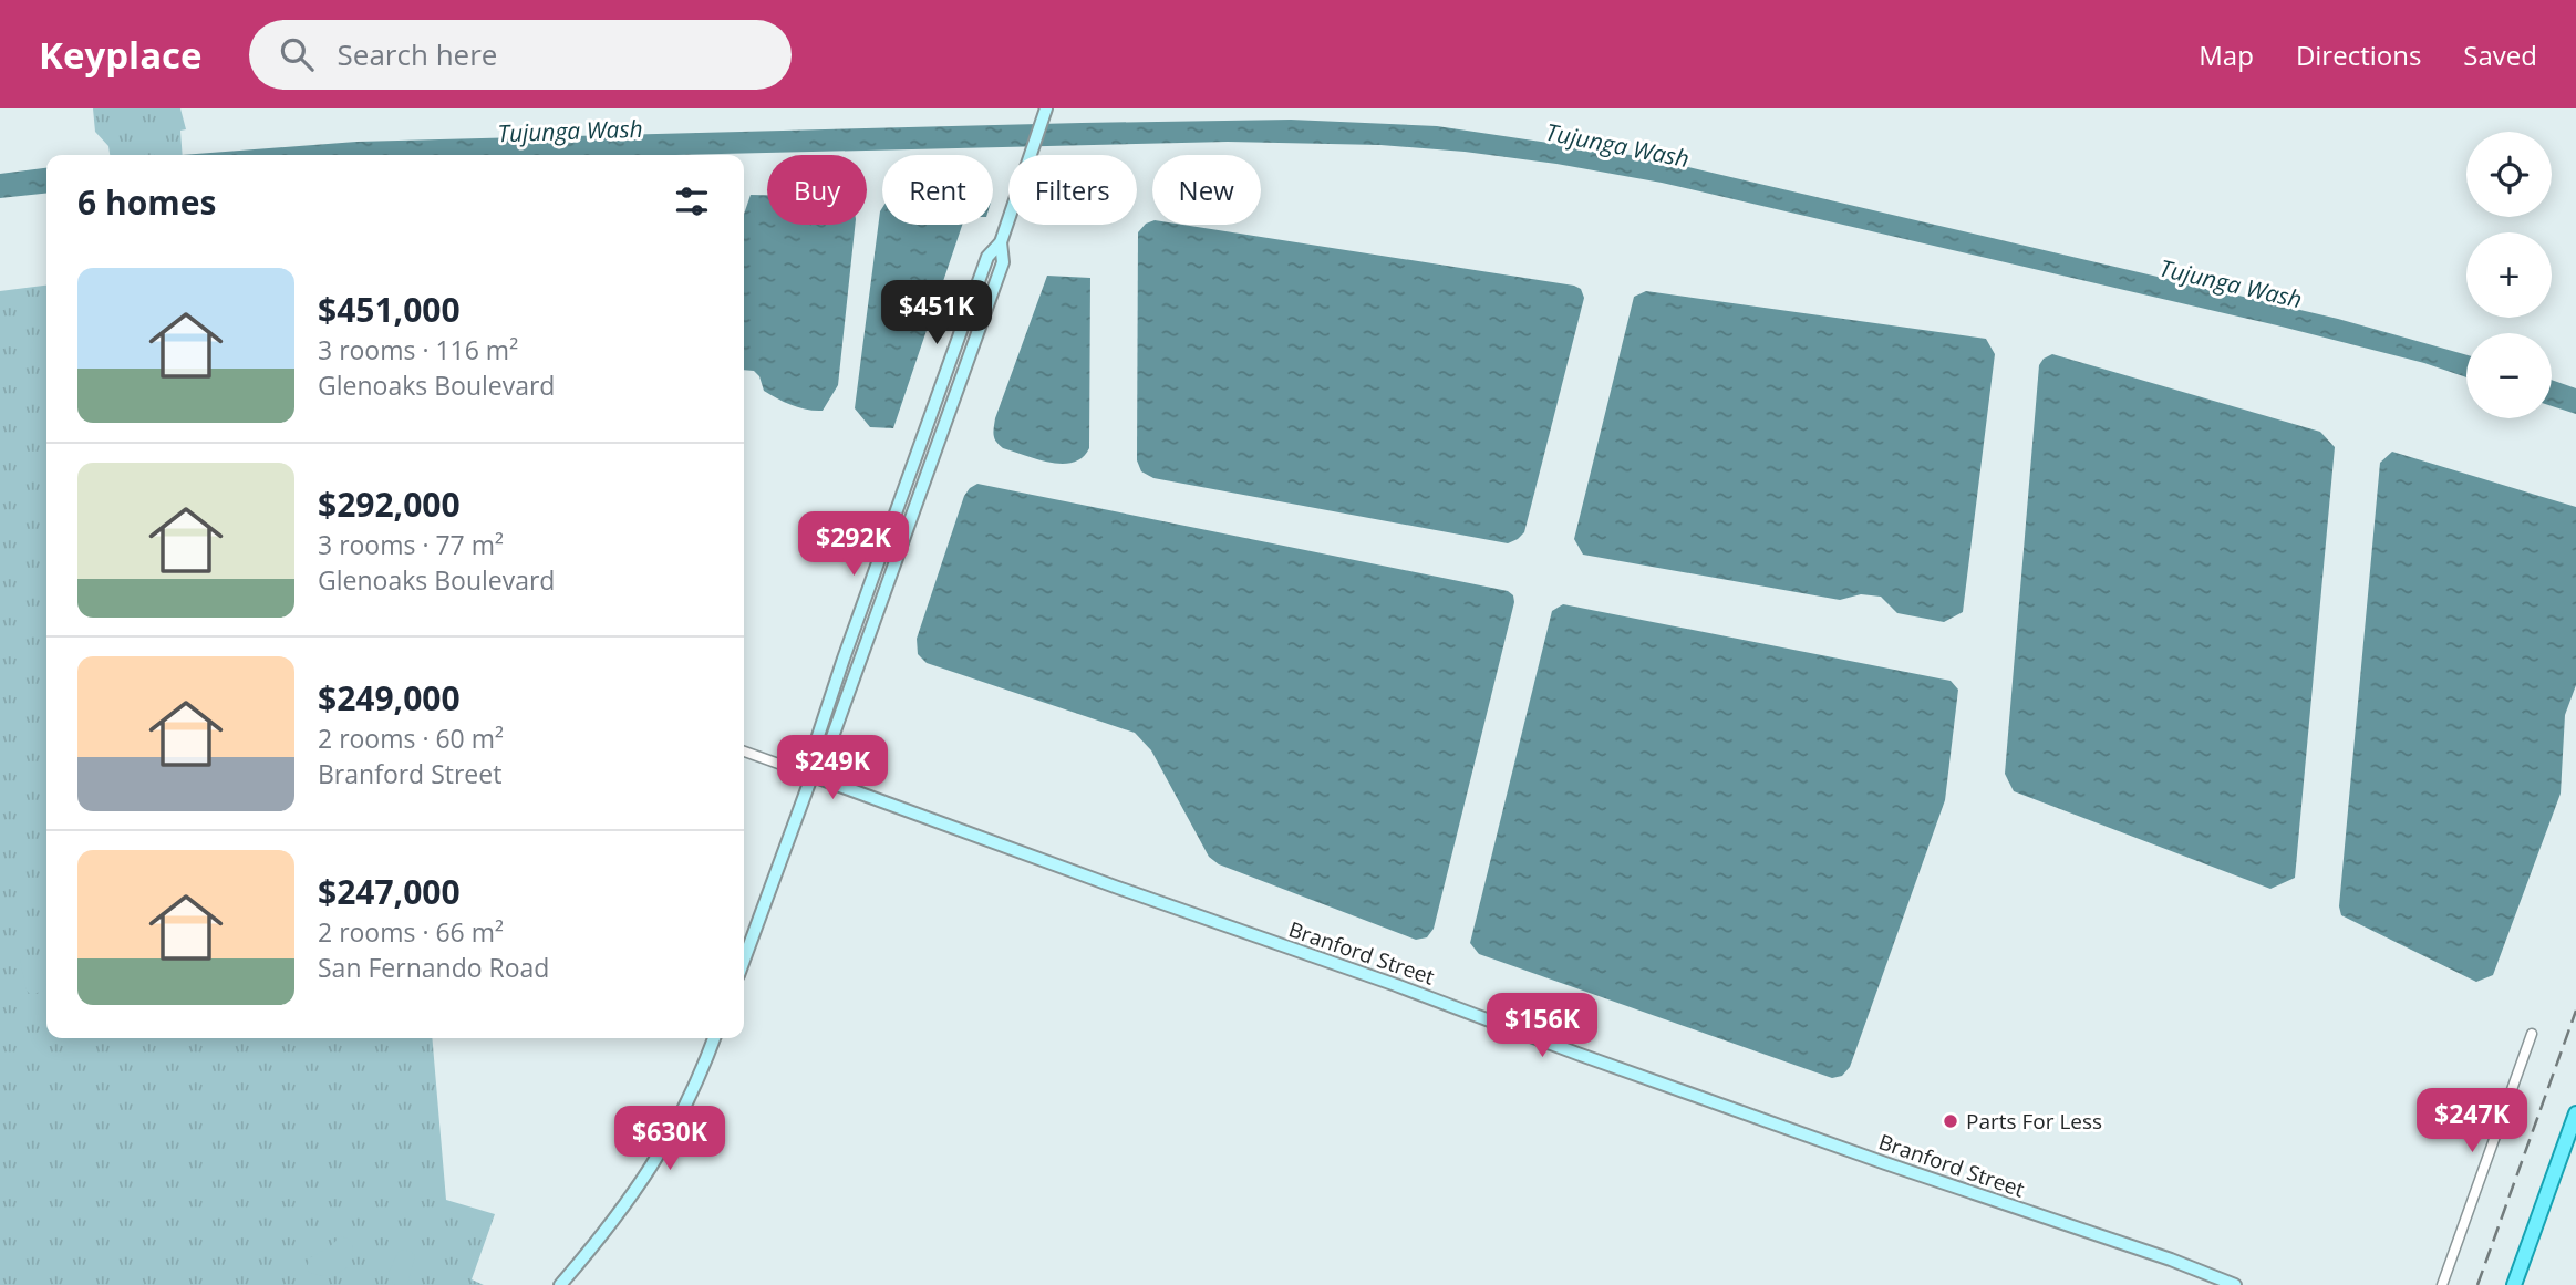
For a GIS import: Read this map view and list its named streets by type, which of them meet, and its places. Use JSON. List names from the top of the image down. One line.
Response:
{"streets":{"main road":["Branford Street"]},"water":["Tujunga Wash"],"places":["Parts For Less"],"page":{"header":"Keyplace","search":"Search here","nav":["Map","Directions","Saved"],"map_buttons":["+","−"],"chip":["Buy","Rent","Filters","New"],"heading":"6 homes","list":[{"name":"$451,000","note":"3 rooms · 116 m² · Glenoaks Boulevard"},{"name":"$292,000","note":"3 rooms · 77 m² · Glenoaks Boulevard"},{"name":"$249,000","note":"2 rooms · 60 m² · Branford Street"},{"name":"$247,000","note":"2 rooms · 66 m² · San Fernando Road"}],"price":["$451K","$292K","$249K","$156K","$247K","$630K"]}}
